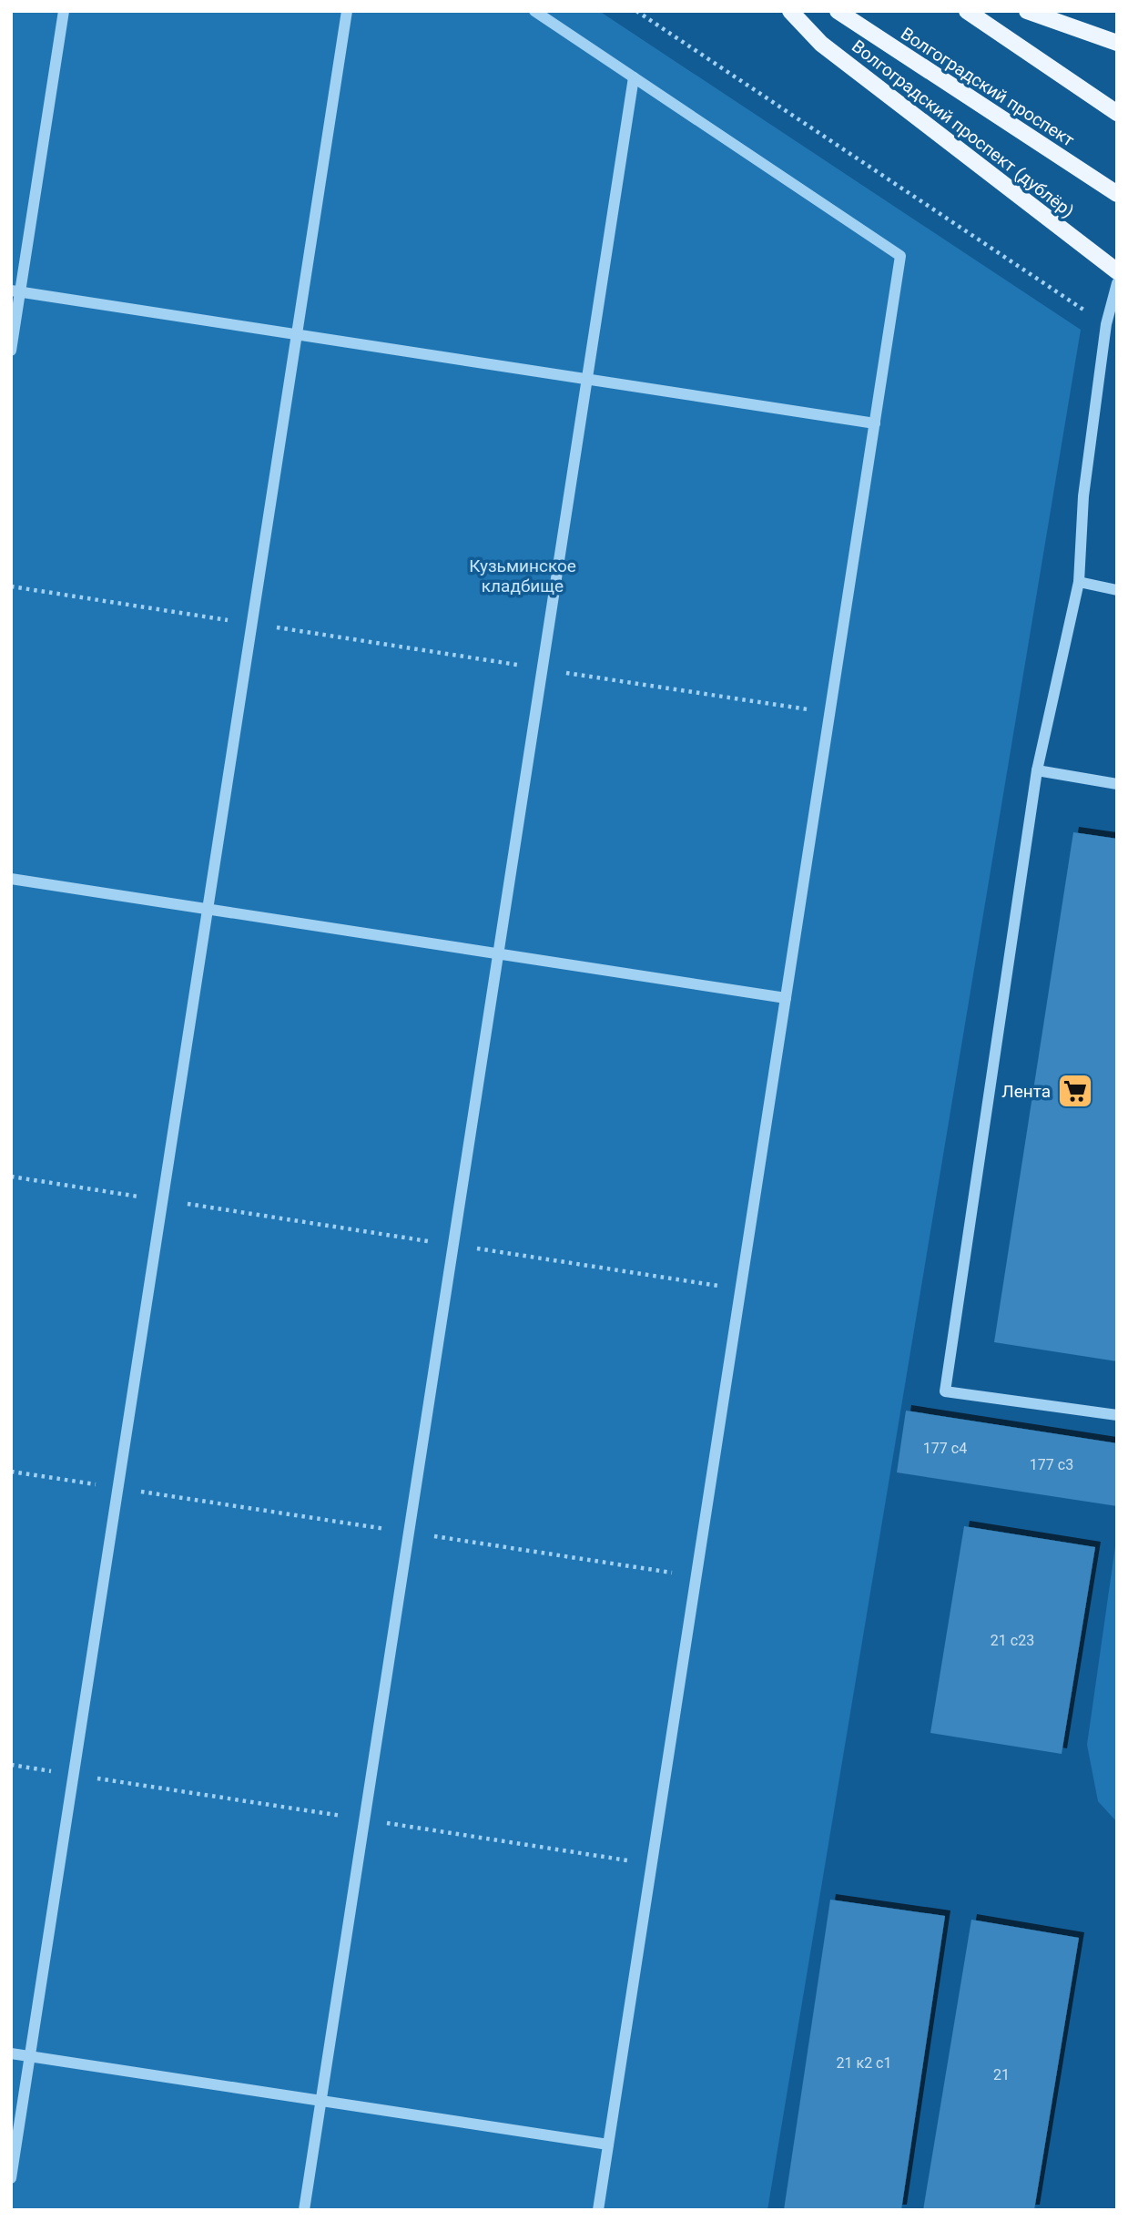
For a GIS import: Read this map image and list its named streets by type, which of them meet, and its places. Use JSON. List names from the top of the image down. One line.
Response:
{"streets":{"main road":["Волгоградский проспект","Волгоградский проспект (дублёр)"]},"parks":["Кузьминское кладбище"],"places":{"supermarket":["Лента"]},"house_numbers":["177 с4","177 с3","21 с23","21 к2 с1","21"]}
